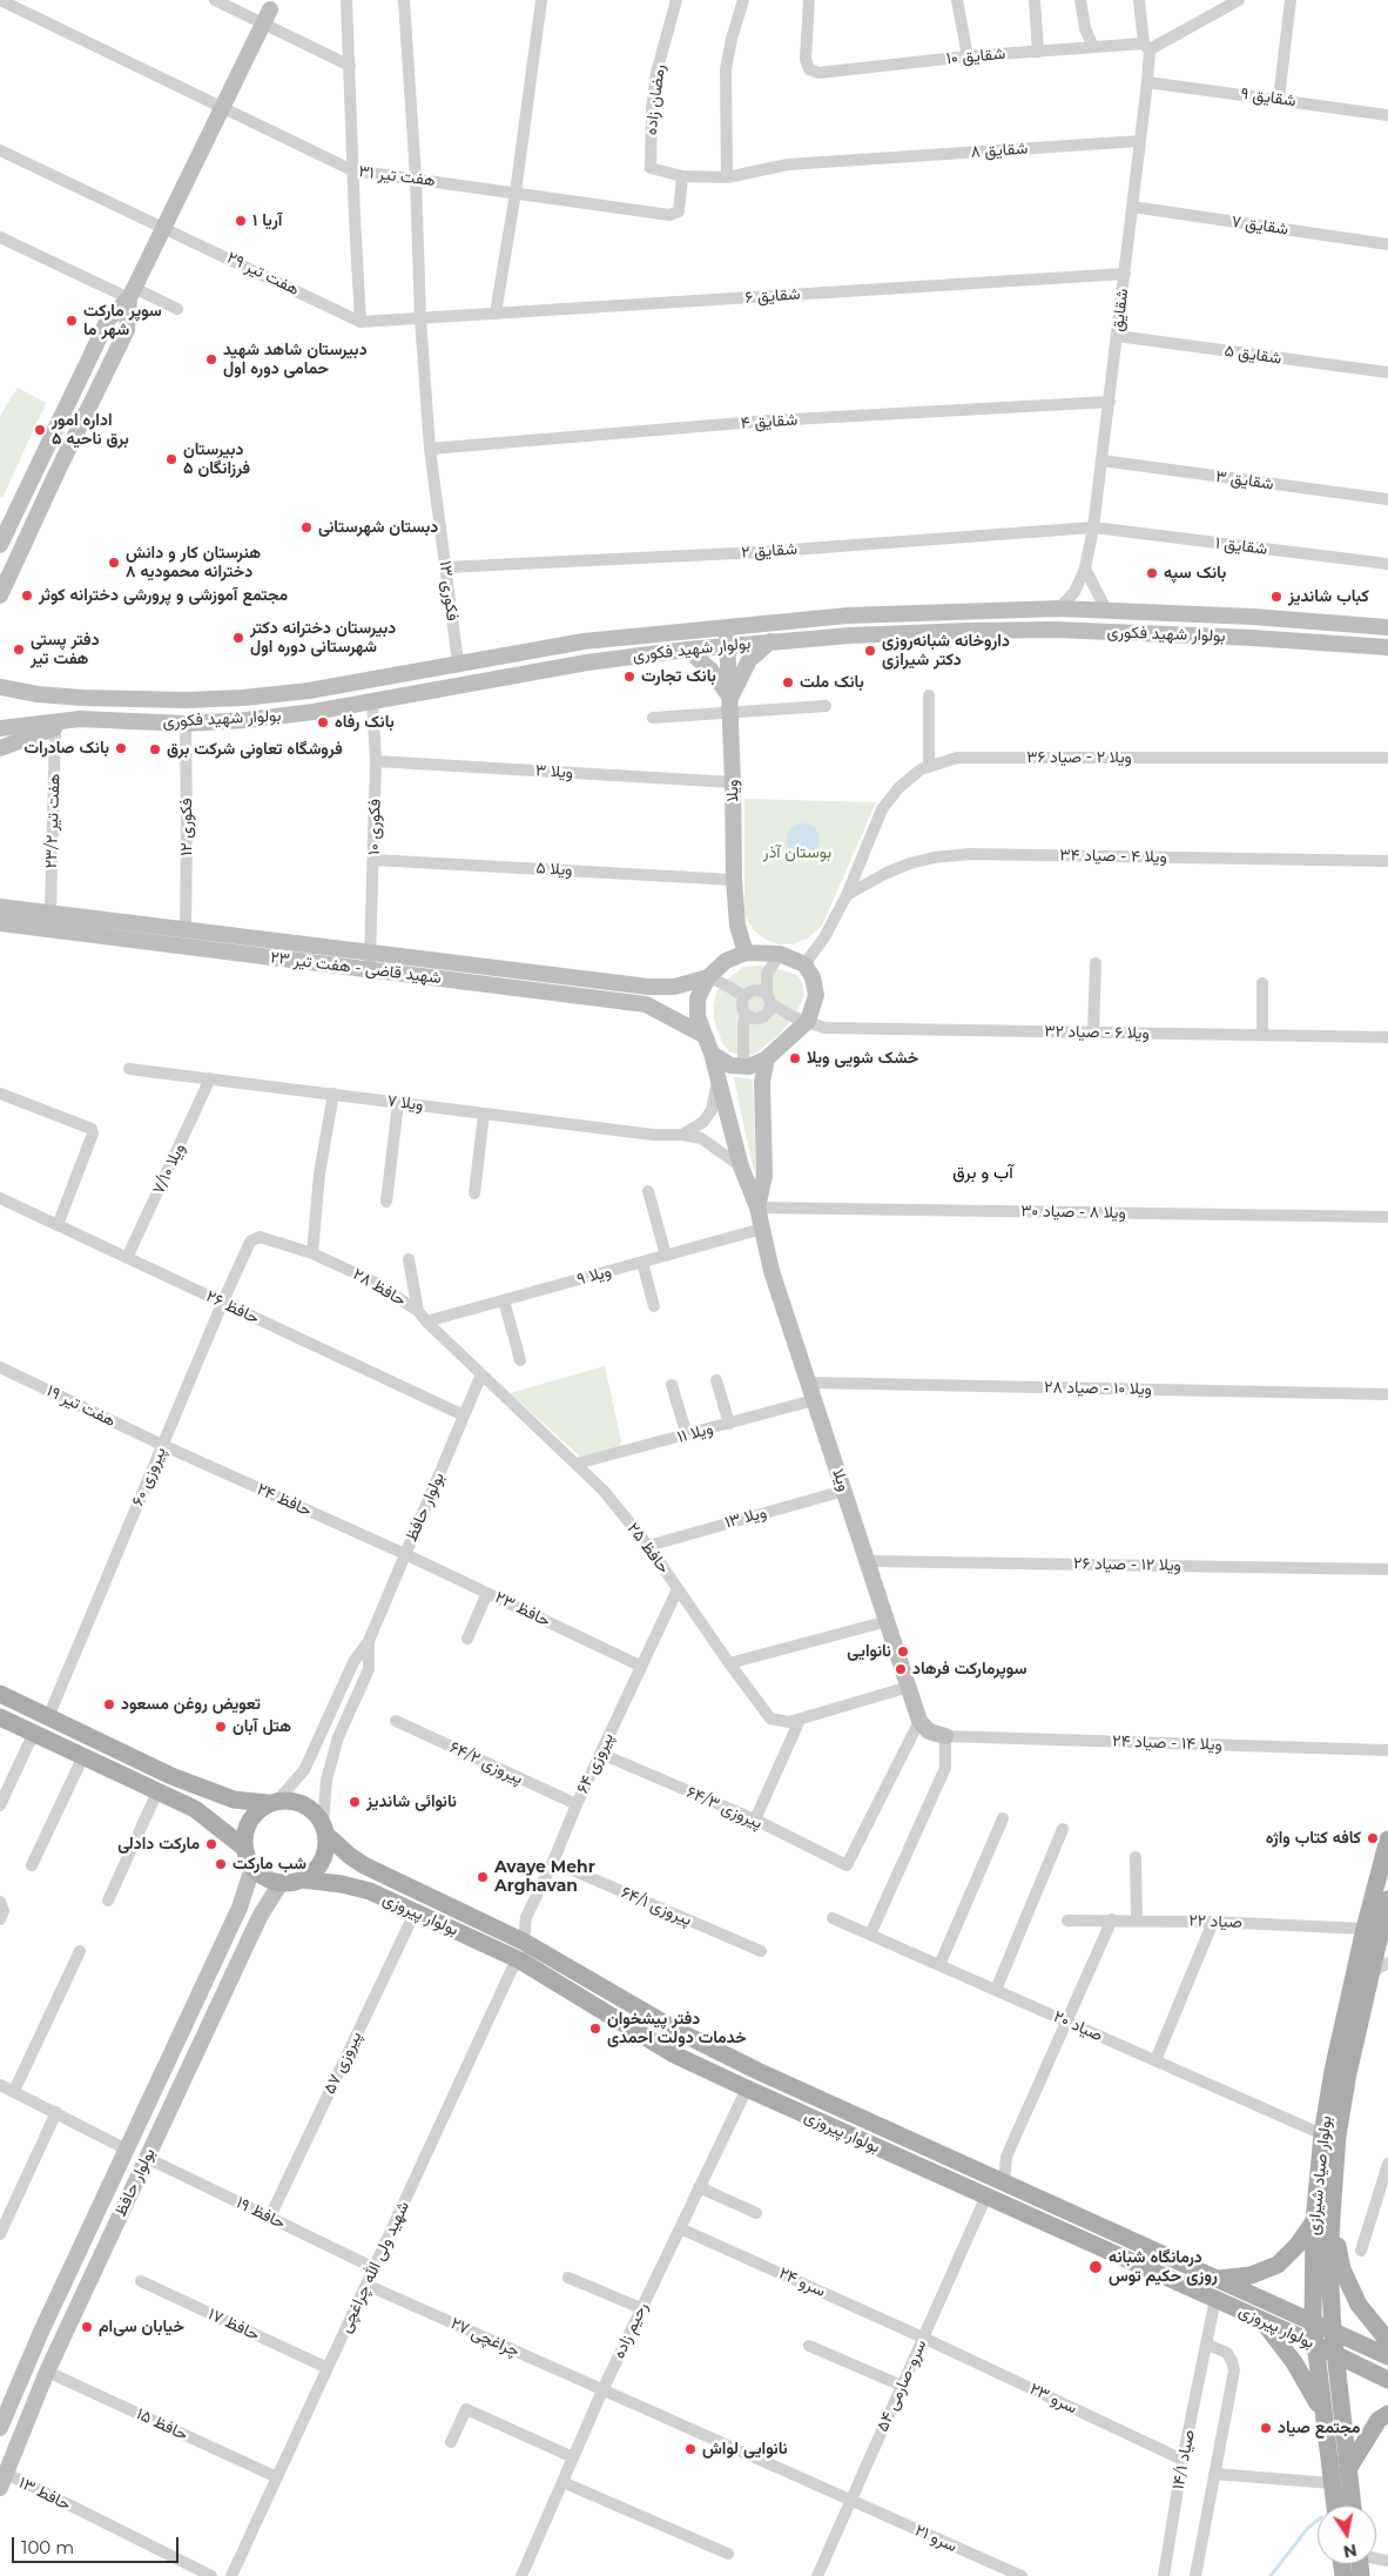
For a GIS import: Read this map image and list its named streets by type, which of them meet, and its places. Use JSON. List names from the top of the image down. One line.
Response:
{"streets":{"main road":["بولوار پیروزی","بولوار صیاد شیرازی"],"street":["شقایق ۱۰","شقایق ۹","رمضان زاده","شقایق ۸","هفت تیر ۳۱","شقایق ۷","هفت تیر ۲۹","شقایق ۶","شقایق","شقایق ۵","شقایق ۴","شقایق ۳","شقایق ۱","شقایق ۲","فکوری ۱۳","بولوار شهید فکوری","ویلا ۲ - صیاد ۳۶","ویلا ۳","ویلا","هفت تیر ۲۳/۲","فکوری ۱۲","فکوری ۱۰","ویلا ۴ - صیاد ۳۴","ویلا ۵","شهید قاضی - هفت تیر ۲۳","ویلا ۶ - صیاد ۳۲","ویلا ۷","ویلا ۷/۱۰","ویلا ۸ - صیاد ۳۰","ویلا ۹","حافظ ۲۸","حافظ ۲۶","ویلا ۱۰ - صیاد ۲۸","هفت تیر ۱۹","ویلا ۱۱","پیروزی ۶۰","حافظ ۲۴","بولوار حافظ","ویلا ۱۳","حافظ ۲۵","ویلا ۱۲ - صیاد ۲۶","حافظ ۲۳","ویلا ۱۴ - صیاد ۲۴","پیروزی ۶۴/۲","پیروزی ۶۴","پیروزی ۶۴/۳","پیروزی ۶۴/۱","صیاد ۲۲","صیاد ۲۰","پیروزی ۵۷","حافظ ۱۹","شهید ولی الله چراغچی","سرو ۲۴","حافظ ۱۷","رحیم زاده","چراغچی ۲۷","سرو-صارمی ۵۴","سرو ۲۳","حافظ ۱۵","صیاد ۱۴/۱","حافط ۱۳","سرو ۲۱"]},"crossings":[["شقایق ۱۰","شقایق"],["شقایق ۹","شقایق"],["رمضان زاده","شقایق ۸"],["رمضان زاده","هفت تیر ۳۱"],["شقایق ۸","هفت تیر ۳۱"],["شقایق ۸","شقایق"],["هفت تیر ۳۱","فکوری ۱۳"],["شقایق ۷","شقایق"],["هفت تیر ۲۹","شقایق ۶"],["شقایق ۶","شقایق"],["شقایق ۶","فکوری ۱۳"],["شقایق","شقایق ۵"],["شقایق","شقایق ۴"],["شقایق","شقایق ۳"],["شقایق","شقایق ۱"],["شقایق","شقایق ۲"],["شقایق","بولوار شهید فکوری"],["شقایق ۴","فکوری ۱۳"],["شقایق ۱","شقایق ۲"],["شقایق ۲","فکوری ۱۳"],["فکوری ۱۳","بولوار شهید فکوری"],["بولوار شهید فکوری","ویلا"],["بولوار شهید فکوری","فکوری ۱۲"],["بولوار شهید فکوری","فکوری ۱۰"],["ویلا ۲ - صیاد ۳۶","ویلا ۴ - صیاد ۳۴"],["ویلا ۲ - صیاد ۳۶","ویلا ۶ - صیاد ۳۲"],["ویلا ۳","ویلا"],["ویلا ۳","فکوری ۱۰"],["ویلا","ویلا ۵"],["ویلا","شهید قاضی - هفت تیر ۲۳"],["ویلا","ویلا ۷"],["ویلا","ویلا ۸ - صیاد ۳۰"],["ویلا","ویلا ۹"],["ویلا","ویلا ۱۰ - صیاد ۲۸"],["ویلا","ویلا ۱۱"],["ویلا","ویلا ۱۳"],["ویلا","ویلا ۱۲ - صیاد ۲۶"],["ویلا","پیروزی ۶۴/۳"],["هفت تیر ۲۳/۲","شهید قاضی - هفت تیر ۲۳"],["فکوری ۱۲","شهید قاضی - هفت تیر ۲۳"],["فکوری ۱۰","ویلا ۵"],["فکوری ۱۰","شهید قاضی - هفت تیر ۲۳"],["ویلا ۷","ویلا ۷/۱۰"],["ویلا ۷/۱۰","حافظ ۲۶"],["ویلا ۹","حافظ ۲۸"],["حافظ ۲۸","پیروزی ۶۰"],["حافظ ۲۸","بولوار حافظ"],["حافظ ۲۸","حافظ ۲۵"],["حافظ ۲۶","پیروزی ۶۰"],["حافظ ۲۶","بولوار حافظ"],["هفت تیر ۱۹","پیروزی ۶۰"],["هفت تیر ۱۹","حافظ ۲۴"],["ویلا ۱۱","حافظ ۲۵"],["پیروزی ۶۰","حافظ ۲۴"],["حافظ ۲۴","بولوار حافظ"],["حافظ ۲۴","حافظ ۲۳"],["بولوار حافظ","حافظ ۲۵"],["بولوار حافظ","حافظ ۲۳"],["بولوار حافظ","بولوار پیروزی"],["بولوار حافظ","حافظ ۱۹"],["بولوار حافظ","حافظ ۱۵"],["بولوار حافظ","حافط ۱۳"],["ویلا ۱۳","حافظ ۲۵"],["حافظ ۲۵","پیروزی ۶۴"],["حافظ ۲۳","پیروزی ۶۴"],["پیروزی ۶۴/۲","پیروزی ۶۴"],["پیروزی ۶۴","پیروزی ۶۴/۳"],["پیروزی ۶۴","پیروزی ۶۴/۱"],["پیروزی ۶۴","بولوار پیروزی"],["بولوار پیروزی","پیروزی ۵۷"],["بولوار پیروزی","بولوار صیاد شیرازی"],["بولوار پیروزی","شهید ولی الله چراغچی"],["بولوار پیروزی","رحیم زاده"],["بولوار پیروزی","سرو-صارمی ۵۴"],["بولوار پیروزی","صیاد ۱۴/۱"],["صیاد ۲۲","بولوار صیاد شیرازی"],["صیاد ۲۰","بولوار صیاد شیرازی"],["پیروزی ۵۷","حافظ ۱۹"],["حافظ ۱۹","شهید ولی الله چراغچی"],["شهید ولی الله چراغچی","حافظ ۱۷"],["شهید ولی الله چراغچی","چراغچی ۲۷"],["شهید ولی الله چراغچی","حافظ ۱۵"],["سرو ۲۴","رحیم زاده"],["سرو ۲۴","سرو-صارمی ۵۴"],["سرو ۲۴","سرو ۲۳"],["رحیم زاده","چراغچی ۲۷"],["چراغچی ۲۷","سرو ۲۱"],["سرو-صارمی ۵۴","سرو ۲۳"],["سرو-صارمی ۵۴","سرو ۲۱"],["سرو ۲۳","صیاد ۱۴/۱"]],"districts":["آب و برق"],"parks":["بوستان آذر"],"places":["آریا ۱","سوپر مارکت شهر ما","دبیرستان شاهد شهید حمامی دوره اول","اداره امور برق ناحیه ۵","دبیرستان فرزانگان ۵","دبستان شهرستانی","هنرستان کار و دانش دخترانه محمودیه ۸","بانک سپه","مجتمع آموزشی و پرورشی دخترانه کوثر","کباب شاندیز","دبیرستان دخترانه دکتر شهرستانی دوره اول","دفتر پستی هفت تیر","داروخانه شبانه‌روزی دکتر شیرازی","بانک تجارت","بانک ملت","بانک رفاه","بانک صادرات","فروشگاه تعاونی شرکت برق","خشک شویی ویلا","نانوایی","سوپرمارکت فرهاد","تعویض روغن مسعود","هتل آبان","نانوائی شاندیز","کافه کتاب واژه","مارکت دادلی","شب مارکت","Avaye Mehr Arghavan","دفتر پیشخوان خدمات دولت احمدی","درمانگاه شبانه روزی حکیم توس","خیابان سی‌ام","مجتمع صیاد","نانوایی لواش"],"scale_bar":"100 m","north":"bottom"}
